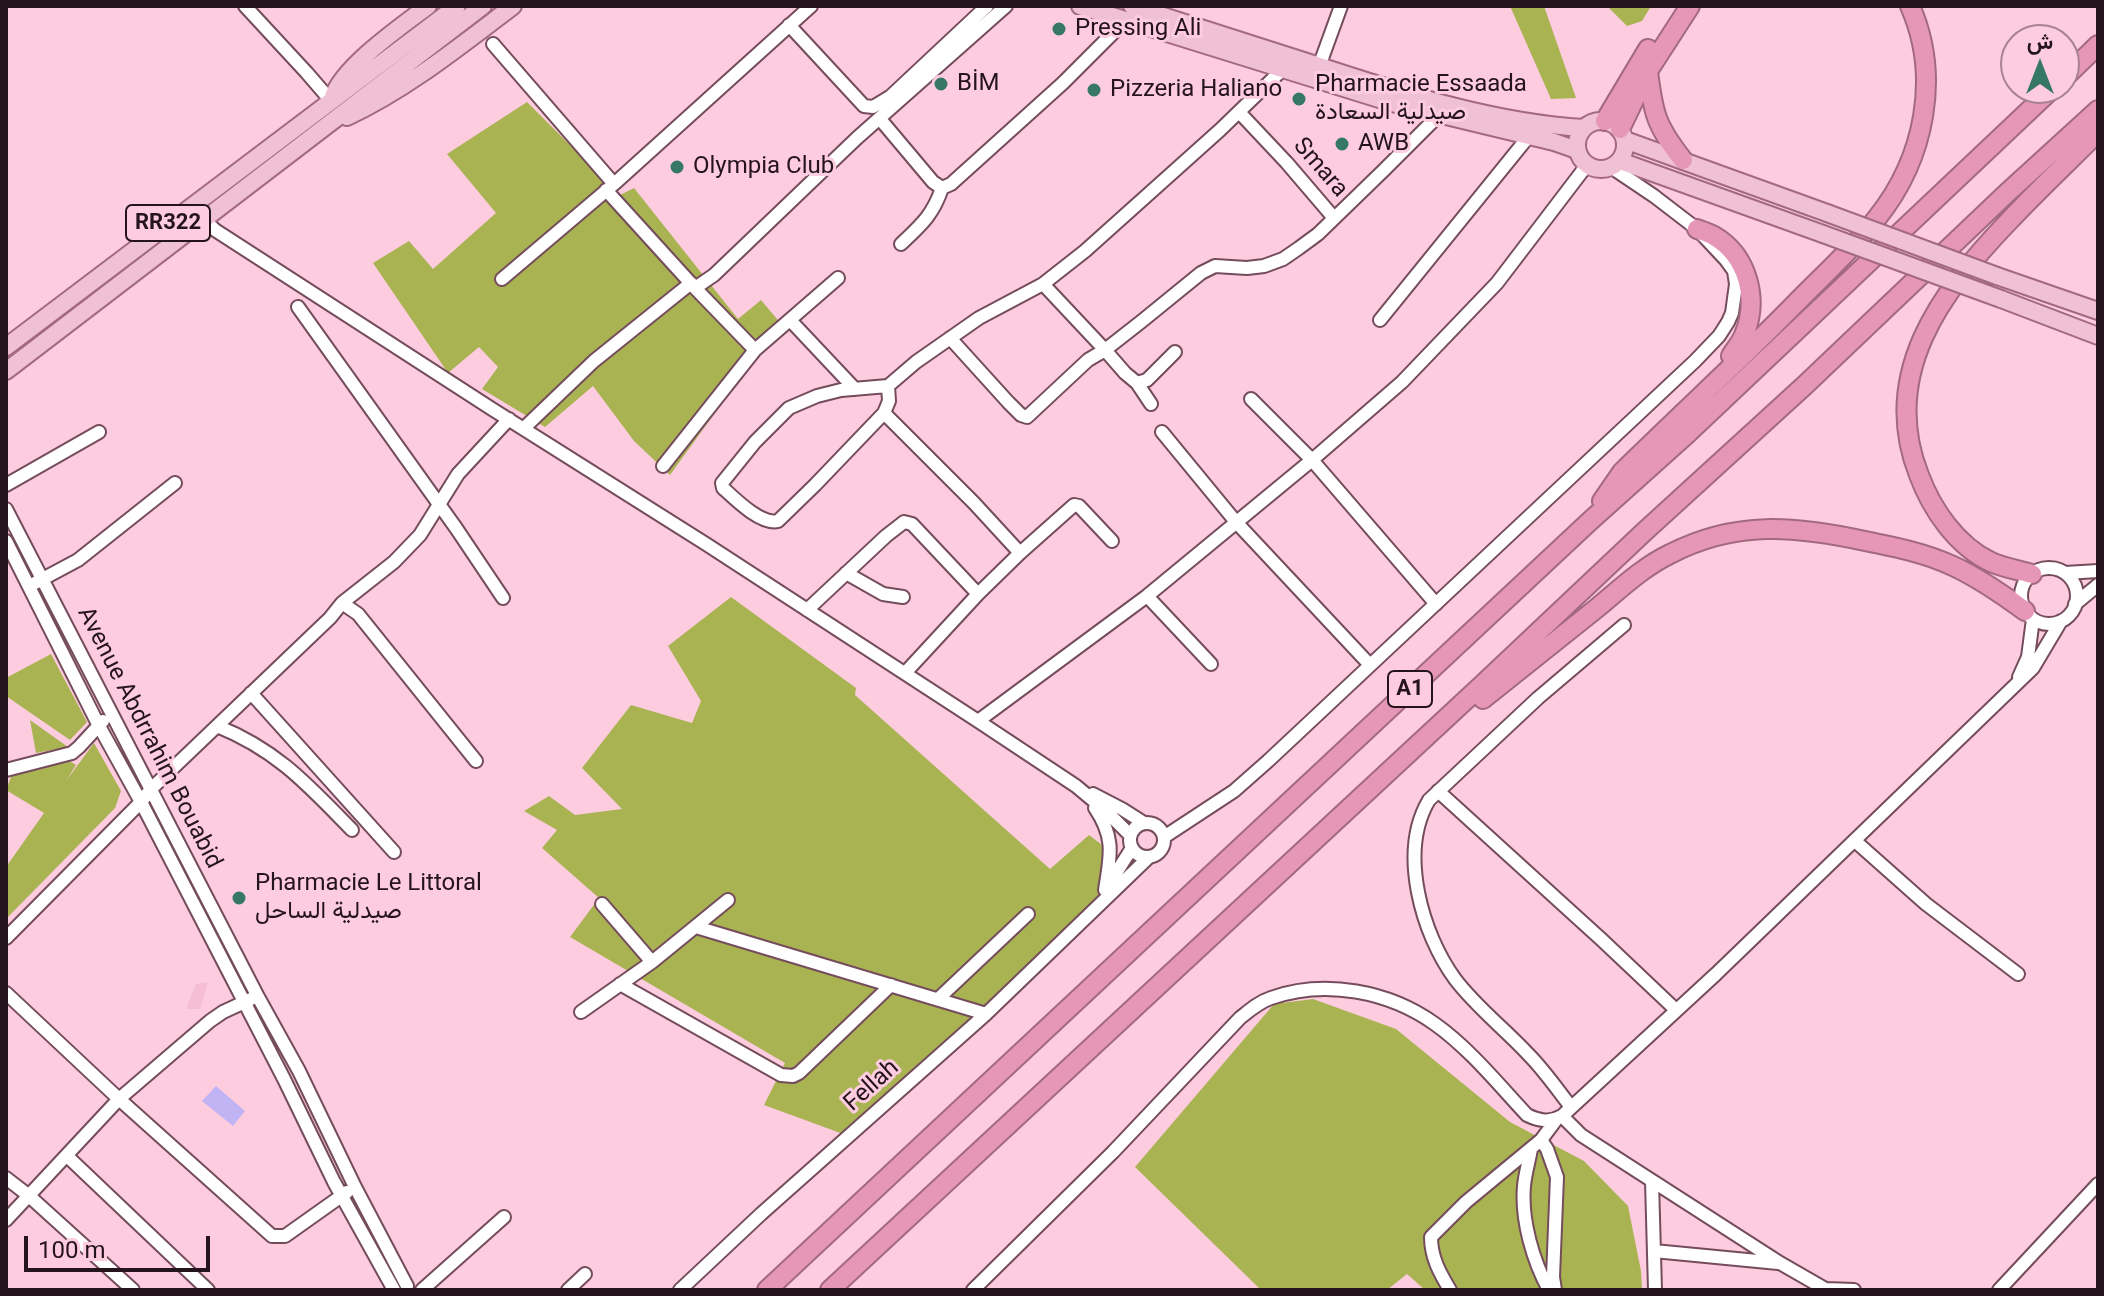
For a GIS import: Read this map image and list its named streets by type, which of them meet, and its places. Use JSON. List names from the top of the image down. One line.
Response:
{"streets":{"highway":["A1"],"main road":["RR322"],"street":["Smara","Avenue Abdrrahim Bouabid","Fellah"]},"places":["Pressing Ali","BİM","Pizzeria Haliano","Pharmacie Essaada صيدلية السعادة","AWB","Olympia Club","Pharmacie Le Littoral صيدلية الساحل"],"scale_bar":"100 m","north":"top"}
